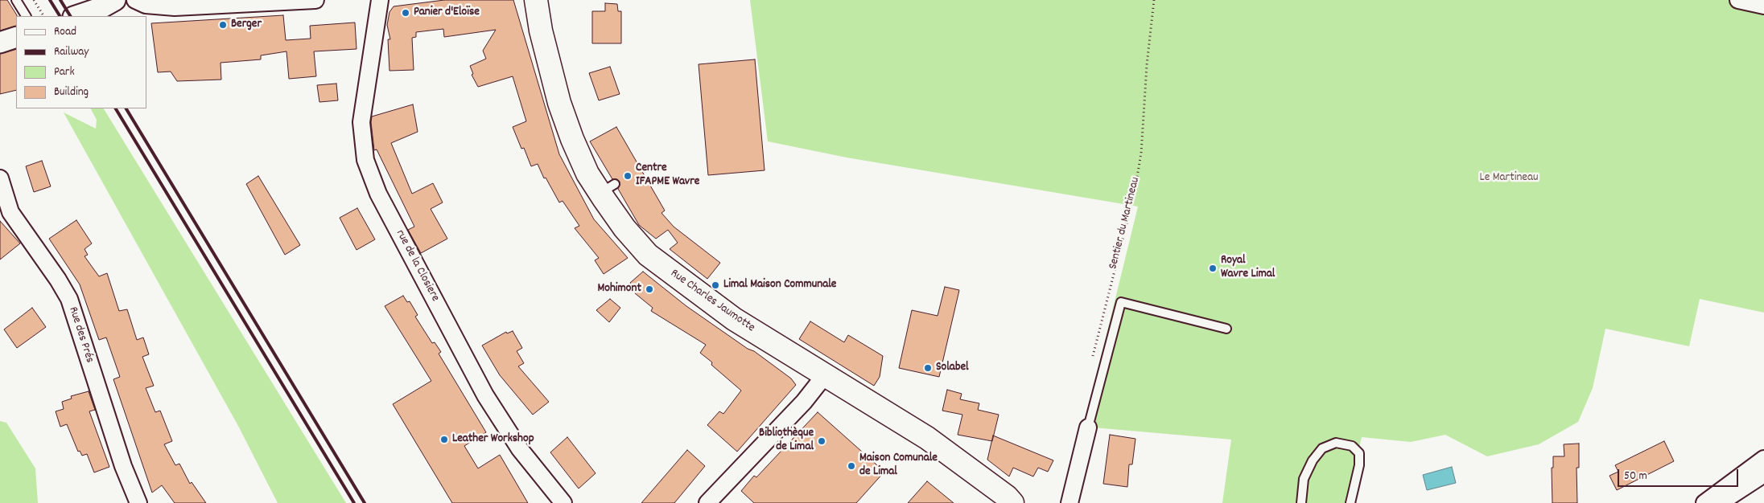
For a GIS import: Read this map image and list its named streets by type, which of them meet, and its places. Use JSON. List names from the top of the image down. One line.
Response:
{"streets":{"main road":["Rue Charles Jaumotte"],"street":["rue de la Closiere","Rue des Prés"],"path":["Sentier du Martineau"]},"parks":["Le Martineau"],"places":["Panier d'Eloïse","Berger","Centre IFAPME Wavre","Royal Wavre Limal","Limal Maison Communale","Mohimont","Solabel","Leather Workshop","Bibliothèque de Limal","Maison Comunale de Limal"],"legend":["Road","Railway","Park","Building"],"scale_bar":"50 m"}
